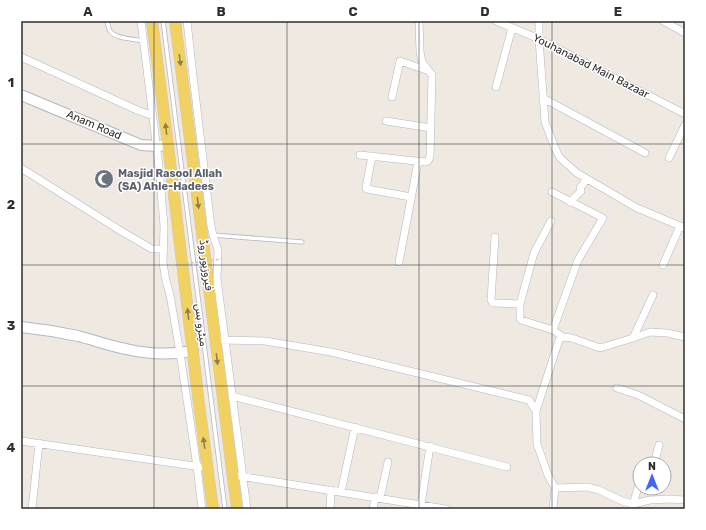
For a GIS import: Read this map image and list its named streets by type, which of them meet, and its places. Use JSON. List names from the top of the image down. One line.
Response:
{"streets":{"main road":["فیروزپور روڈ"],"street":["Youhanabad Main Bazaar","Anam Road"],"lane":["میٹرو بس"]},"places":{"mosque":["Masjid Rasool Allah (SA) Ahle-Hadees"]},"north":"top","grid":{"columns":["A","B","C","D","E"],"rows":["1","2","3","4"]}}
